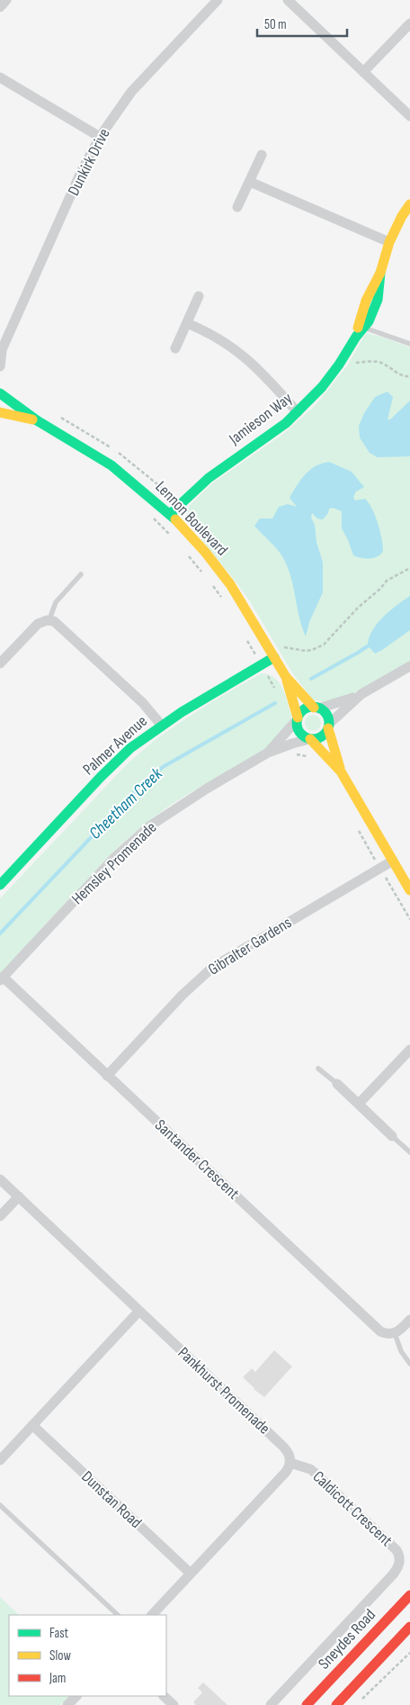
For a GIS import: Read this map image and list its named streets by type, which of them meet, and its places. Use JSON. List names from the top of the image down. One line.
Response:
{"streets":{"street":["Dunkirk Drive","Jamieson Way","Lennon Boulevard","Palmer Avenue","Hemsley Promenade","Gibralter Gardens","Santander Crescent","Pankhurst Promenade","Dunstan Road","Caldicott Crescent","Sneydes Road"]},"crossings":[["Jamieson Way","Lennon Boulevard"],["Lennon Boulevard","Palmer Avenue"],["Lennon Boulevard","Hemsley Promenade"],["Hemsley Promenade","Santander Crescent"],["Gibralter Gardens","Santander Crescent"],["Pankhurst Promenade","Caldicott Crescent"]],"water":["Cheetham Creek"],"legend":["Fast","Slow","Jam"],"scale_bar":"50 m"}
